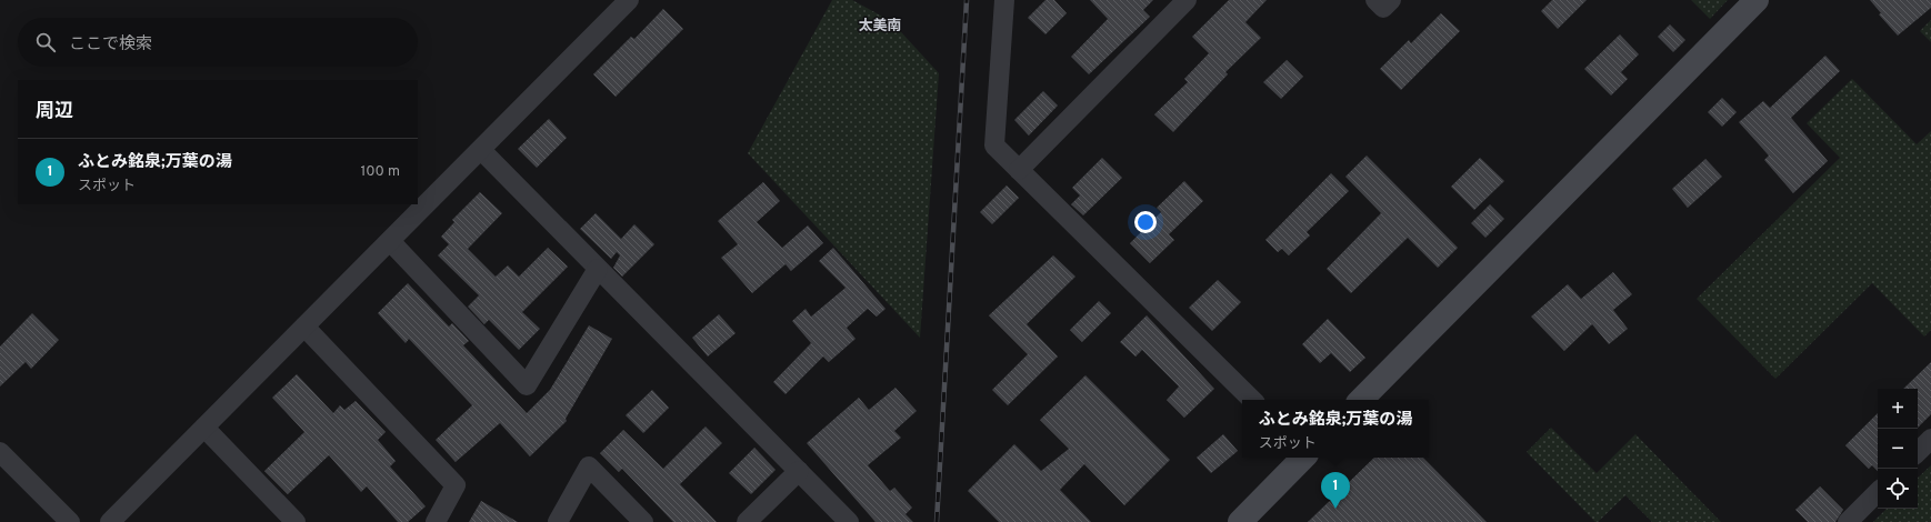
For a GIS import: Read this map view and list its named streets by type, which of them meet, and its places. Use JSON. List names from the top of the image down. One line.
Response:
{"districts":["太美南"],"page":{"search":"ここで検索","heading":"周辺","list":[{"mark":"1","name":"ふとみ銘泉;万葉の湯","note":"スポット","value":"100 m"}],"map_buttons":["+","−"],"popup":["ふとみ銘泉;万葉の湯","スポット"],"pins":"1"}}
